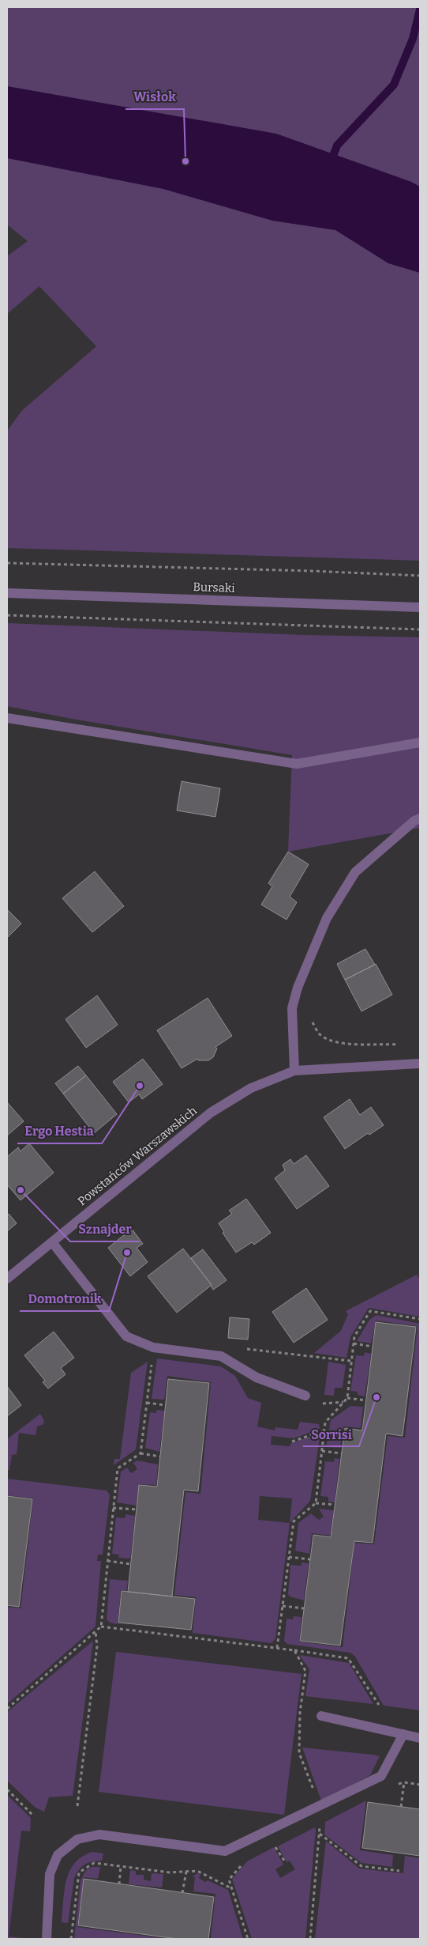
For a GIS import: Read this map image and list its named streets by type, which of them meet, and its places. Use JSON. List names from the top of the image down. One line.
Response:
{"streets":{"street":["Bursaki","Powstańców Warszawskich"]},"places":["Wisłok","Ergo Hestia","Sznajder","Domotronik","Sorrisi"]}
